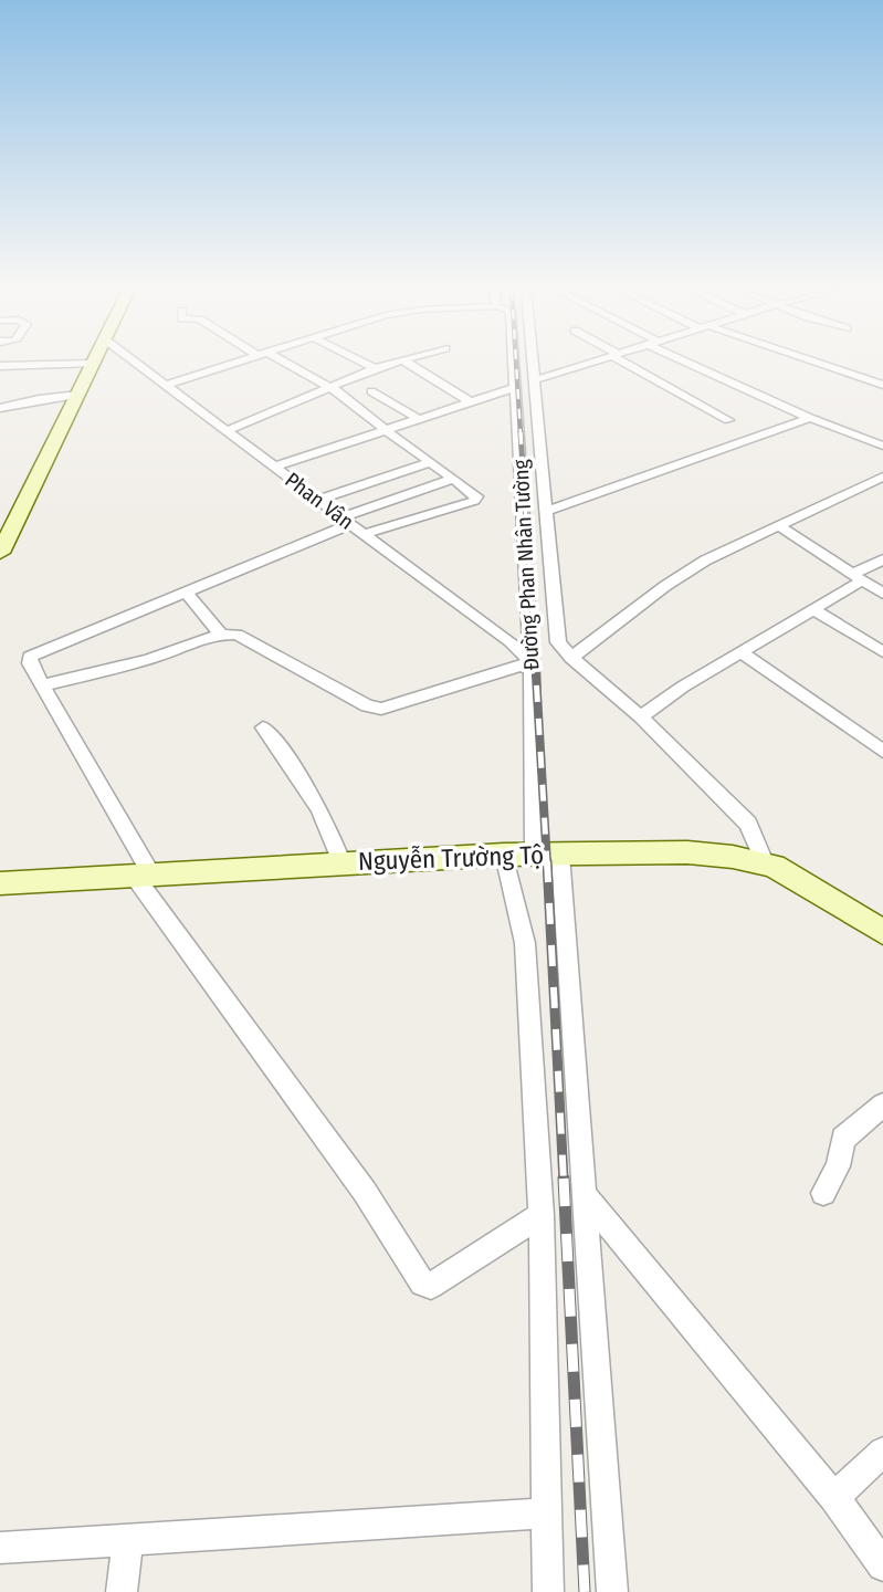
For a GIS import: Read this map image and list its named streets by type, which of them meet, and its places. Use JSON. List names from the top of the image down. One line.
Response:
{"streets":{"main road":["Nguyễn Trường Tộ"],"street":["Phan Vân","Đường Phan Nhân Tường"]},"crossings":[["Phan Vân","Đường Phan Nhân Tường"],["Đường Phan Nhân Tường","Nguyễn Trường Tộ"]]}
